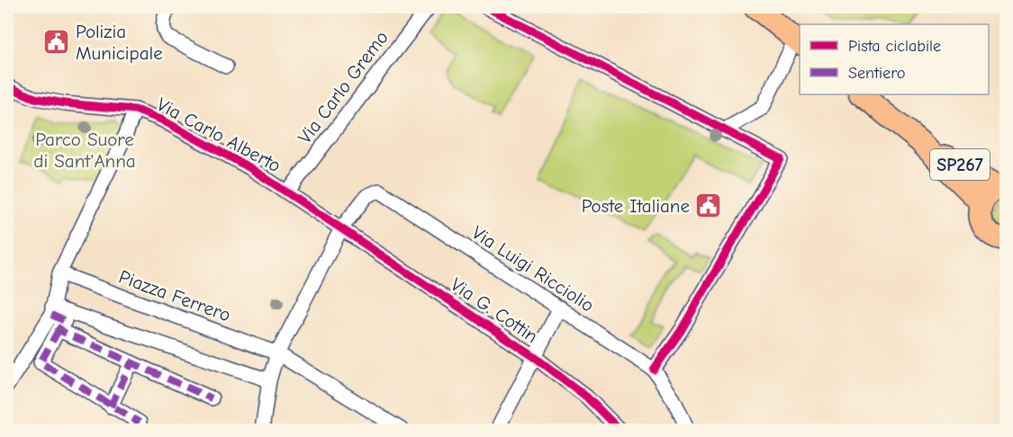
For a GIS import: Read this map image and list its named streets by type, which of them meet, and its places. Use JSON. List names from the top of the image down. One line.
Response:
{"streets":{"main road":["SP267"],"street":["Via Carlo Gremo","Via Carlo Alberto","Via Luigi Ricciolio","Piazza Ferrero","Via G. Cottin"]},"crossings":[["Via Carlo Gremo","Via Carlo Alberto"],["Via Carlo Alberto","Via Luigi Ricciolio"],["Via Carlo Alberto","Via G. Cottin"],["Via Luigi Ricciolio","Via G. Cottin"]],"parks":["Parco Suore di Sant'Anna"],"places":{"public building":["Polizia Municipale","Poste Italiane"]},"legend":["Pista ciclabile","Sentiero"]}
